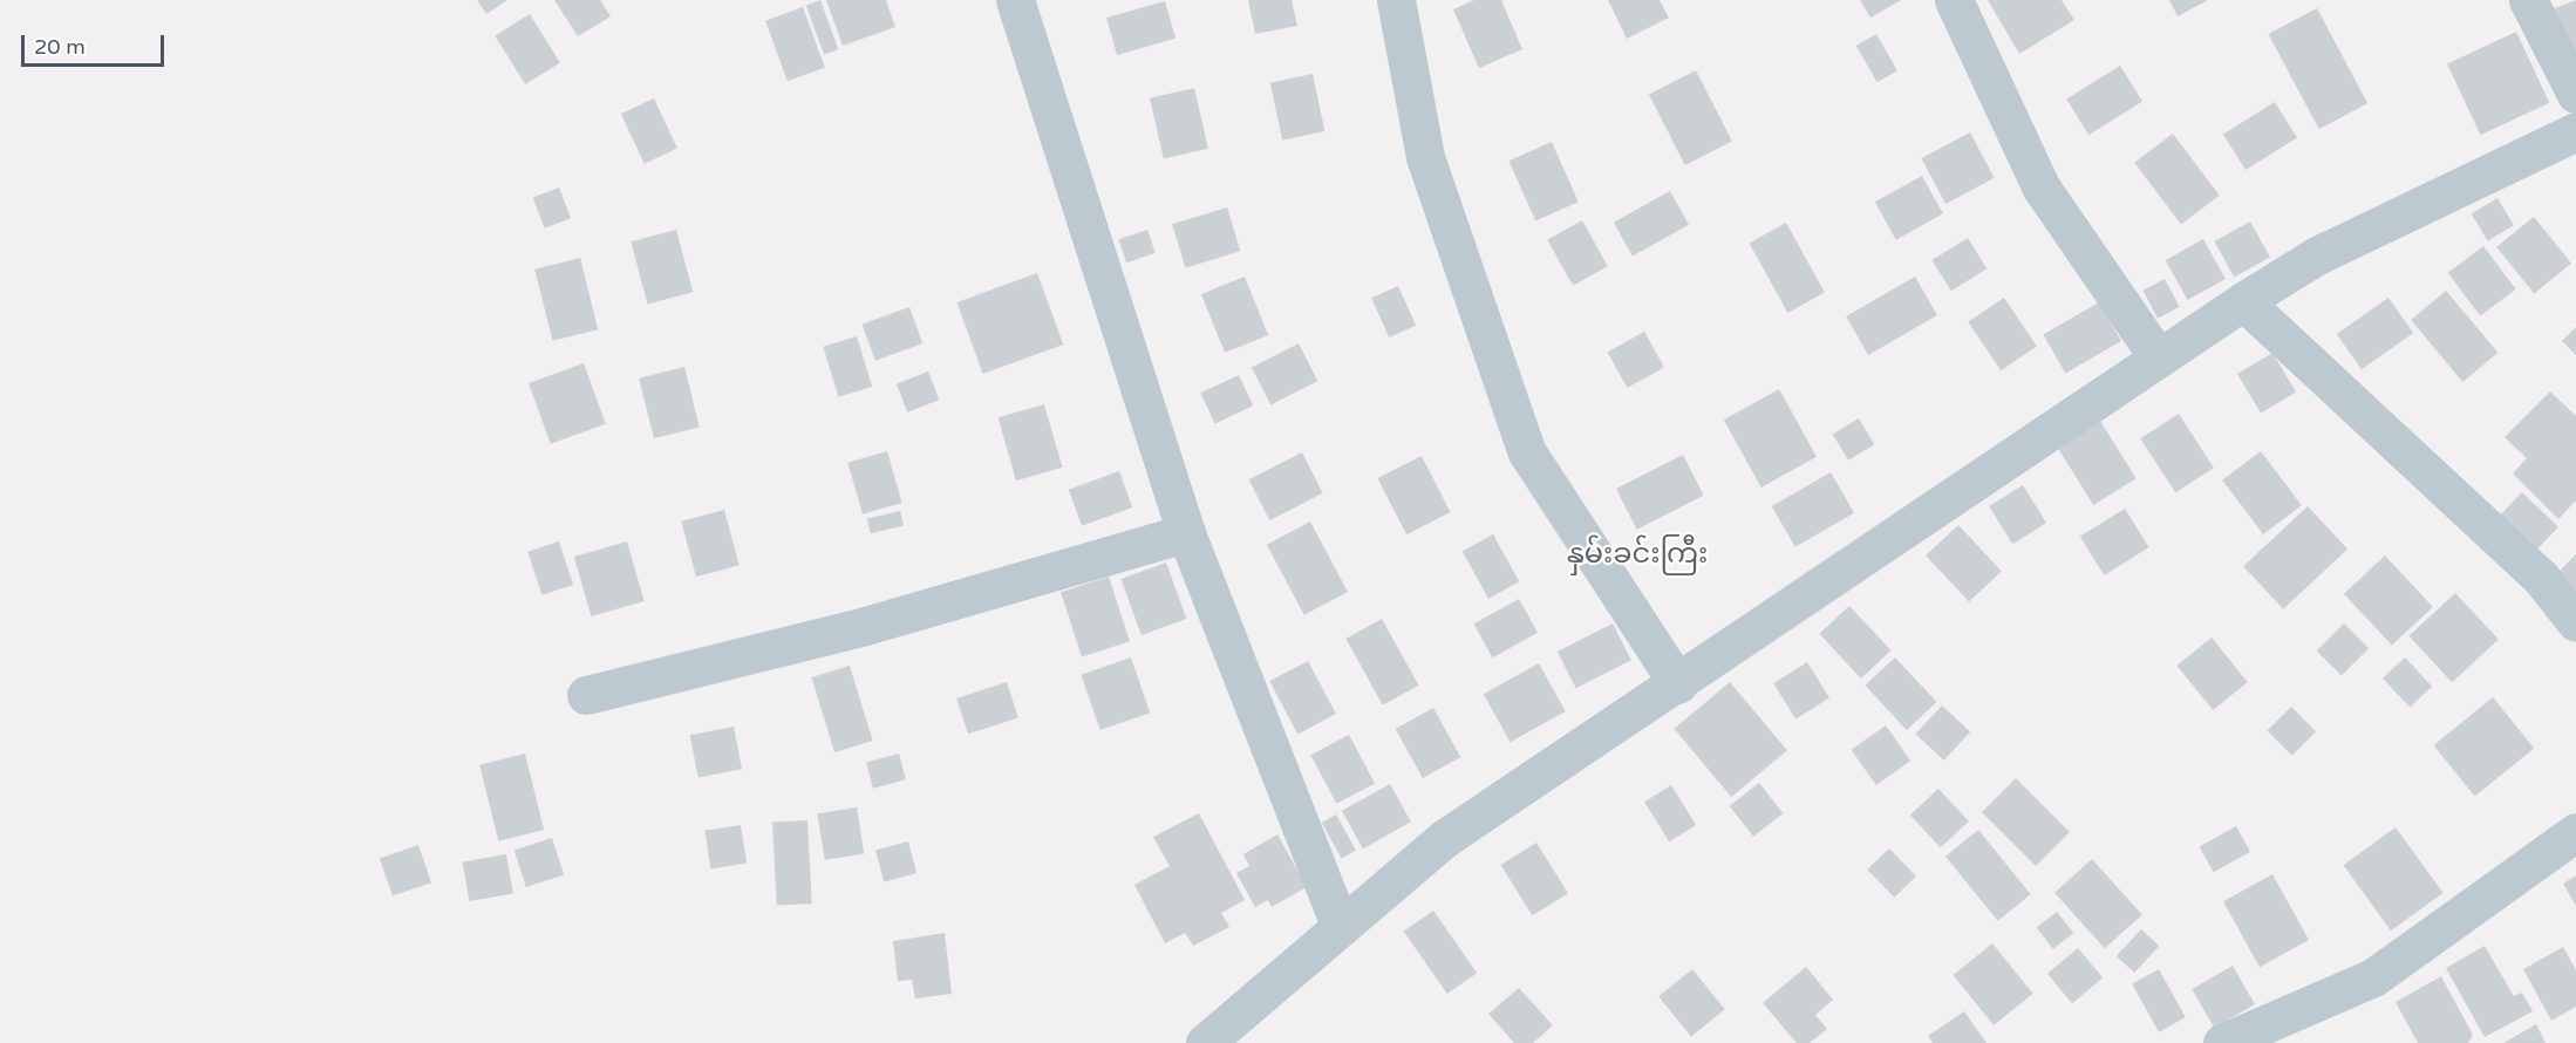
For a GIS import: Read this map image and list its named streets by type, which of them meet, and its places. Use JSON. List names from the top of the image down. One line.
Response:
{"districts":["နှမ်းခင်းကြီး"],"scale_bar":"20 m"}
